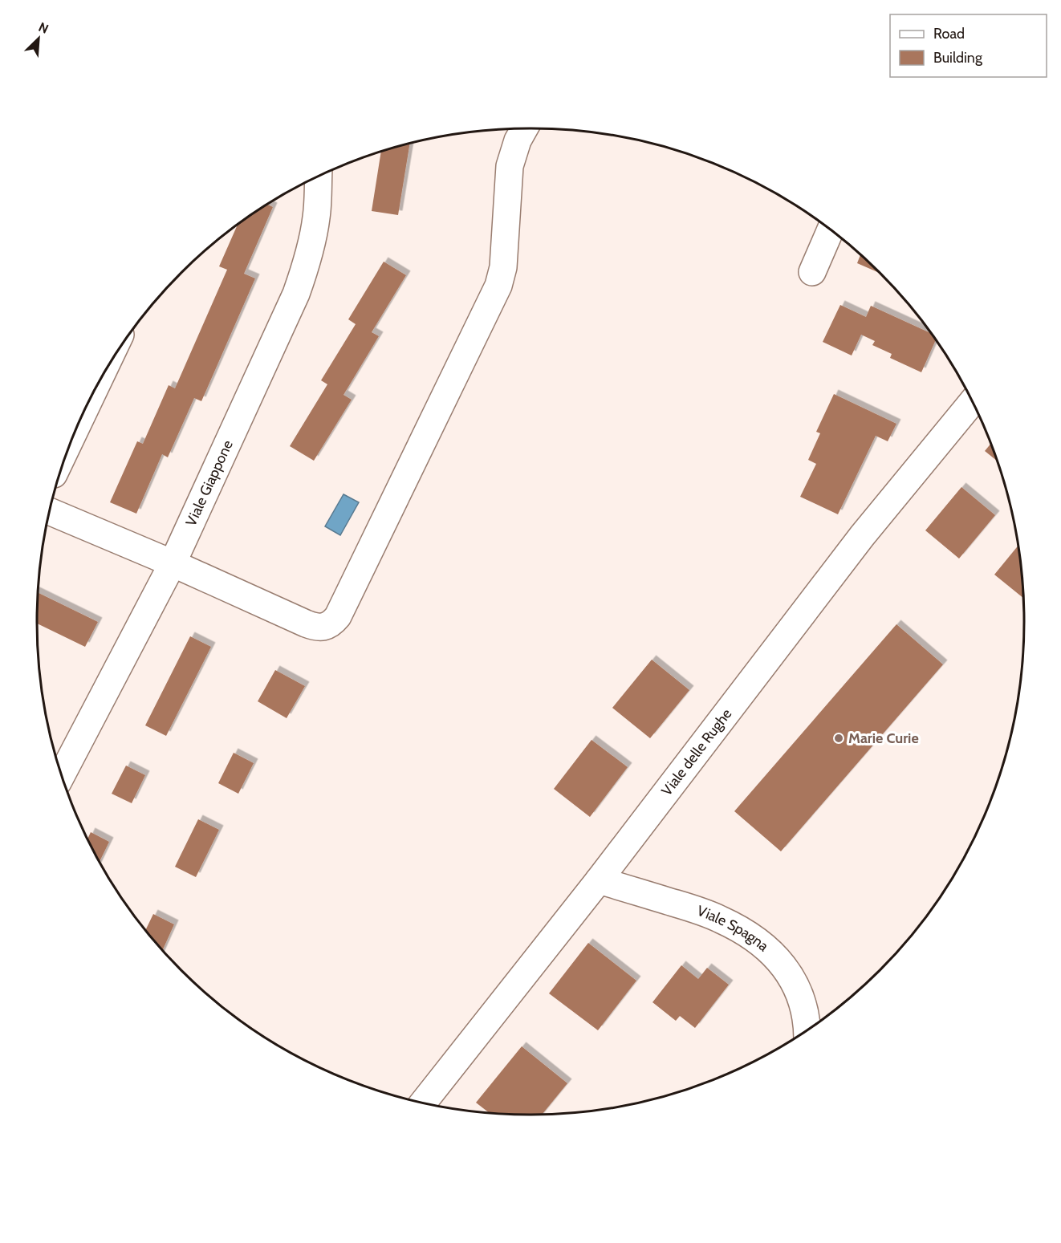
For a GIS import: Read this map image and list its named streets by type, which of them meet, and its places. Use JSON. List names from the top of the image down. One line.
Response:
{"streets":{"street":["Viale Giappone","Viale delle Rughe","Viale Spagna"]},"crossings":[["Viale delle Rughe","Viale Spagna"]],"places":["Marie Curie"],"legend":["Road","Building"],"north":"top right"}
